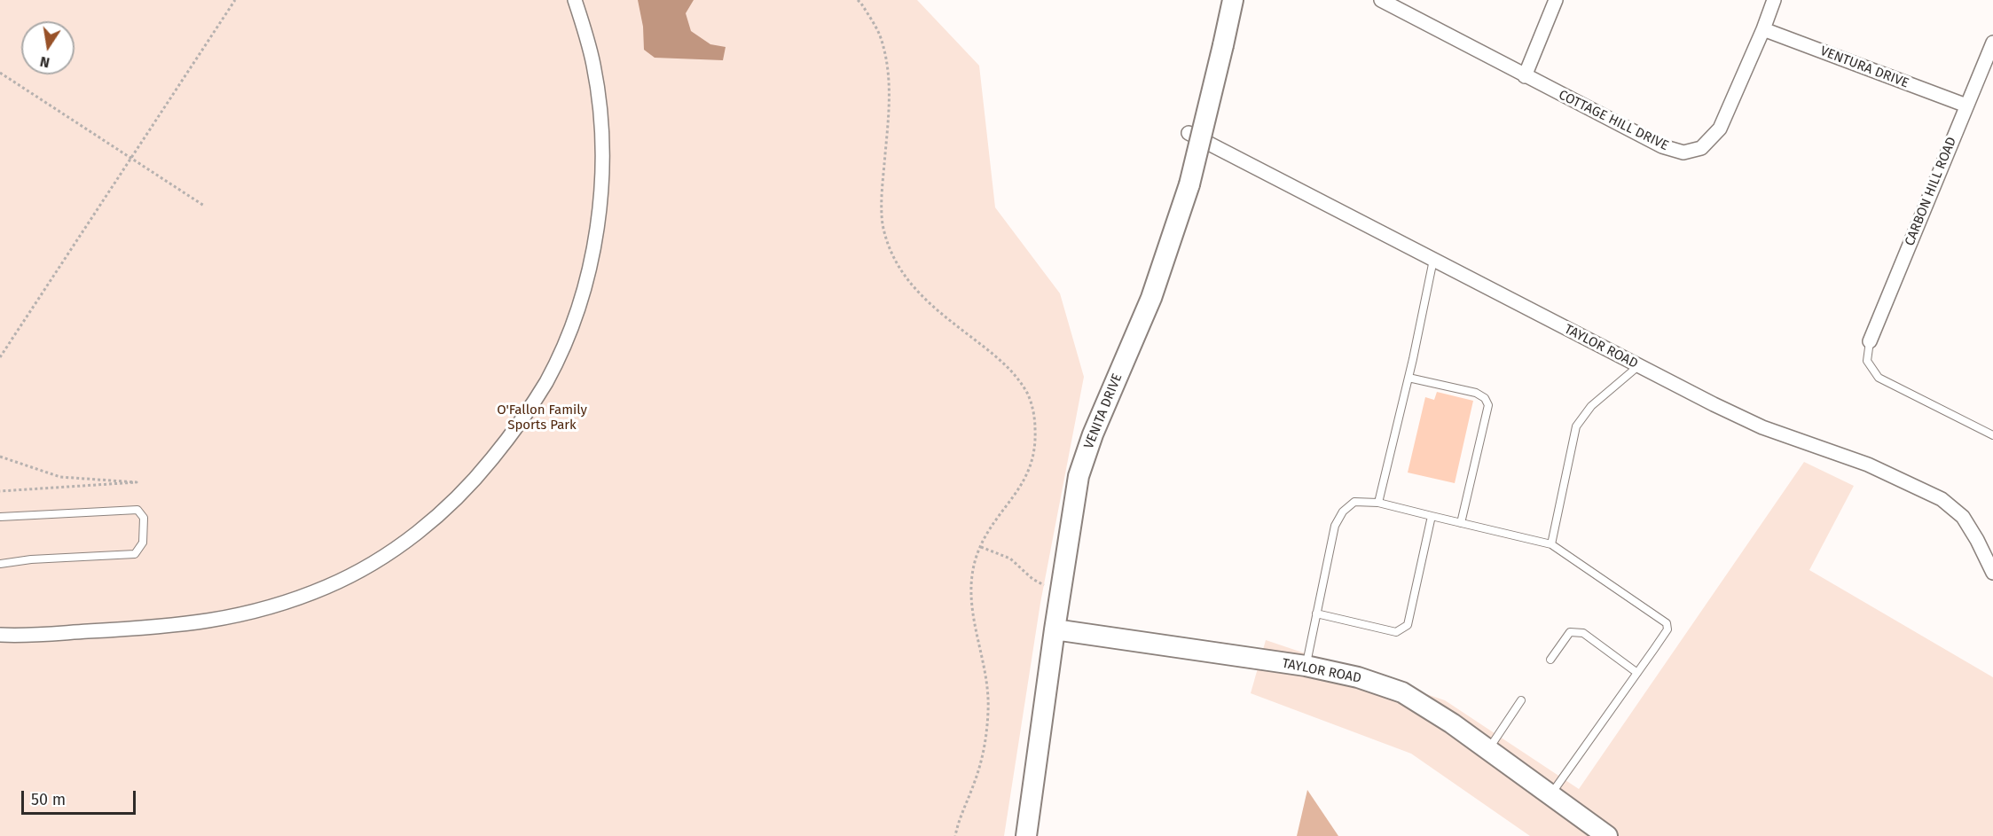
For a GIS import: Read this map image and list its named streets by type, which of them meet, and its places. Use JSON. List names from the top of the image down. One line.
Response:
{"streets":{"street":["VENTURA DRIVE","COTTAGE HILL DRIVE","CARBON HILL ROAD","TAYLOR ROAD","VENITA DRIVE"]},"crossings":[["VENTURA DRIVE","COTTAGE HILL DRIVE"],["VENTURA DRIVE","CARBON HILL ROAD"],["TAYLOR ROAD","VENITA DRIVE"]],"parks":["O'Fallon Family Sports Park"],"scale_bar":"50 m","north":"bottom"}
